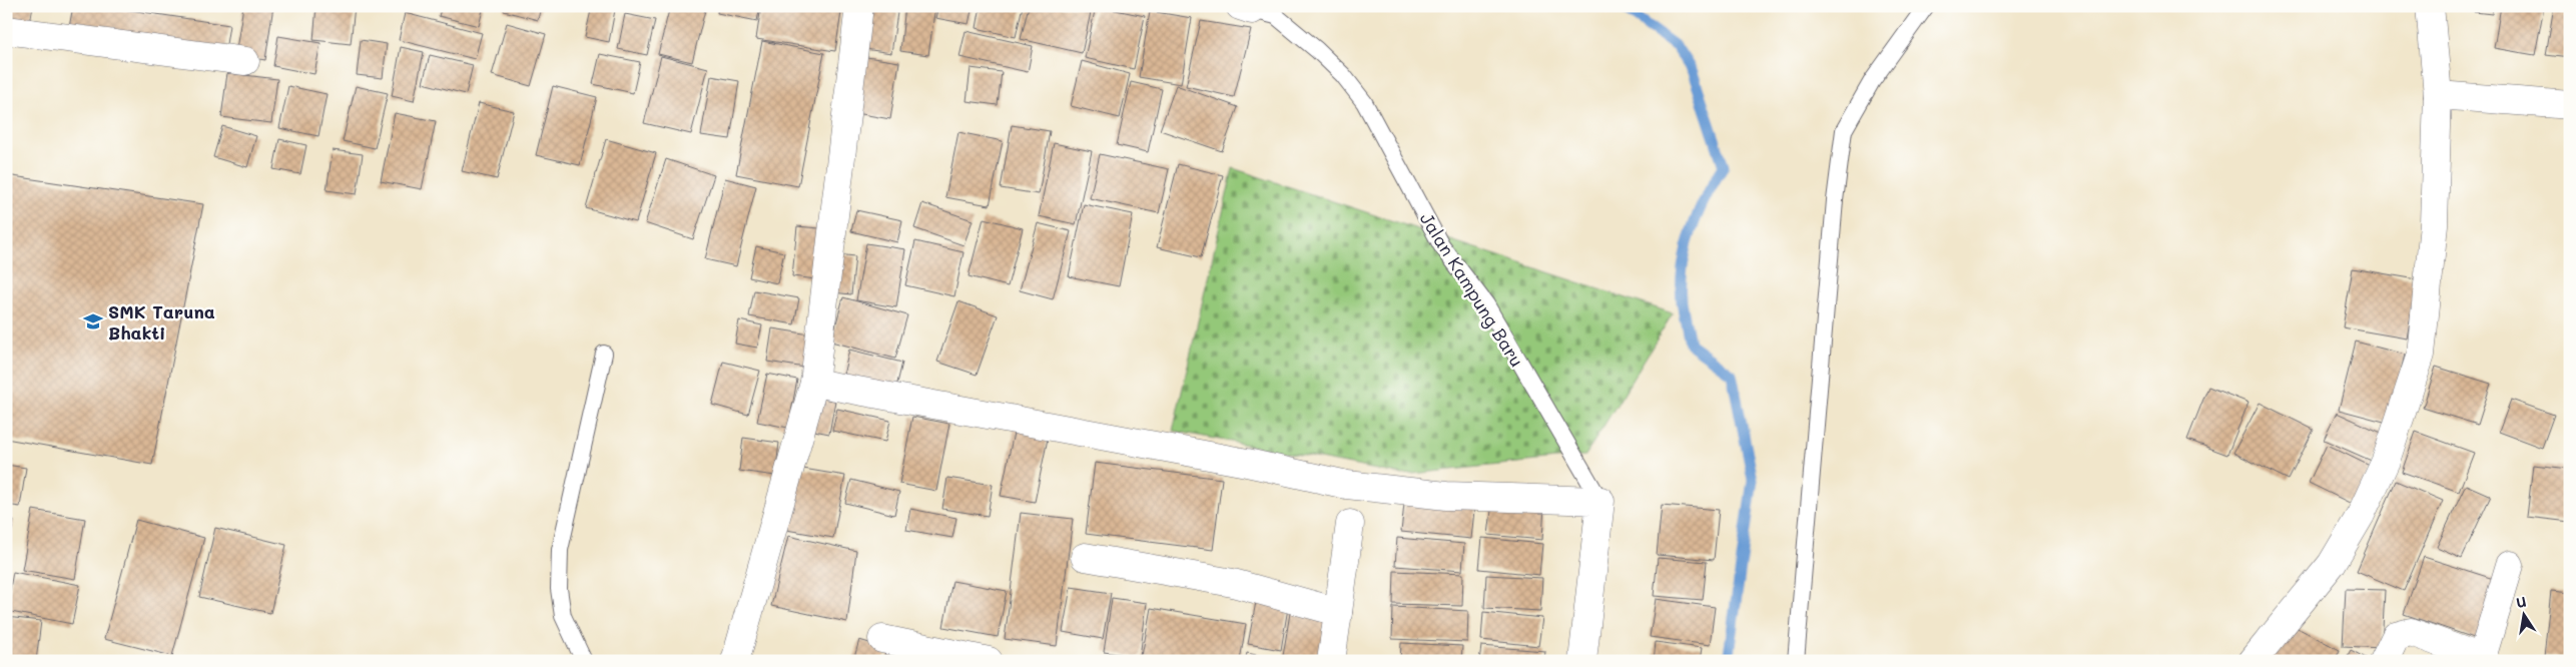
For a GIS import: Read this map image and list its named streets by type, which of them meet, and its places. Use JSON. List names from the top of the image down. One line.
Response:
{"streets":{"lane":["Jalan Kampung Baru"]},"places":{"school or university":["SMK Taruna Bhakti"]},"north":"top"}
